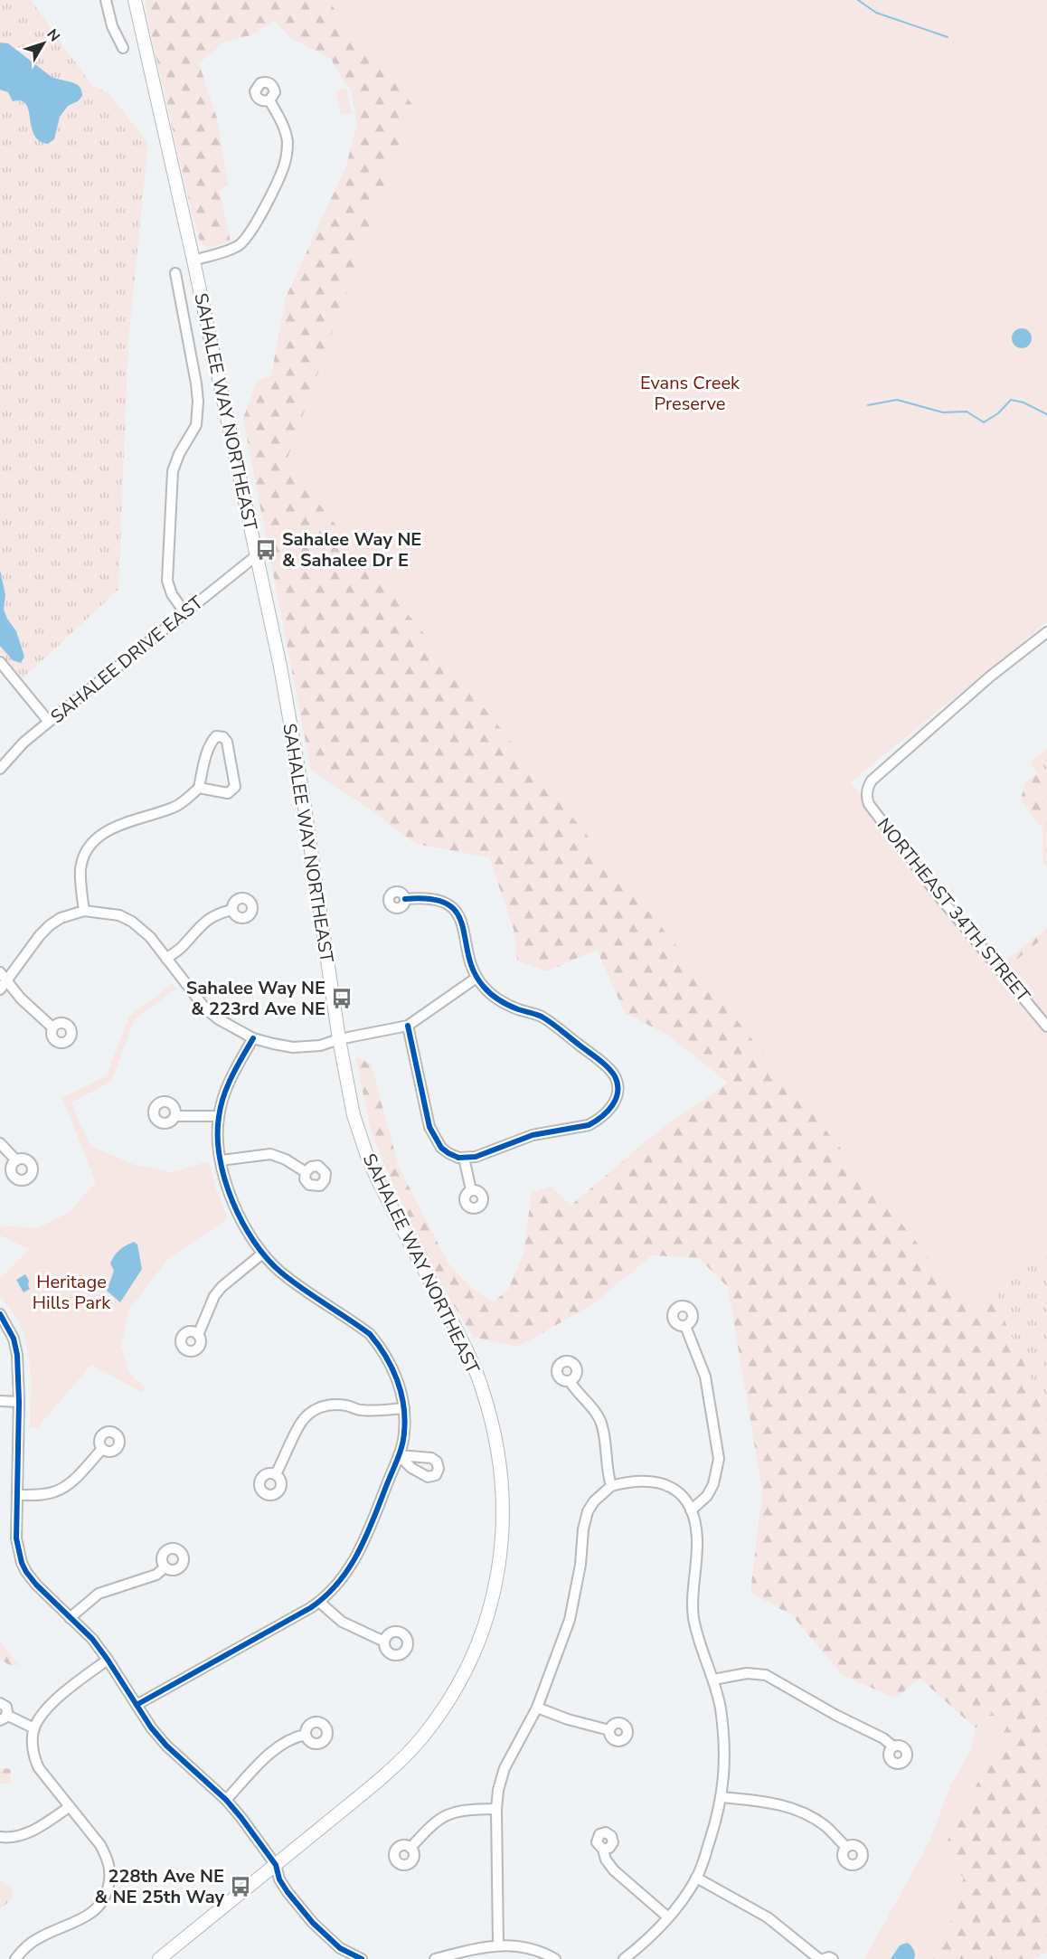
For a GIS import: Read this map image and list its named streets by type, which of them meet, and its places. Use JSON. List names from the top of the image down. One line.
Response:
{"streets":{"main road":["SAHALEE WAY NORTHEAST"],"street":["SAHALEE DRIVE EAST","NORTHEAST 34TH STREET"]},"crossings":[["SAHALEE WAY NORTHEAST","SAHALEE DRIVE EAST"]],"parks":["Evans Creek Preserve","Heritage Hills Park"],"places":{"bus stop":["Sahalee Way NE & Sahalee Dr E","Sahalee Way NE & 223rd Ave NE","228th Ave NE & NE 25th Way"]},"north":"top right"}
